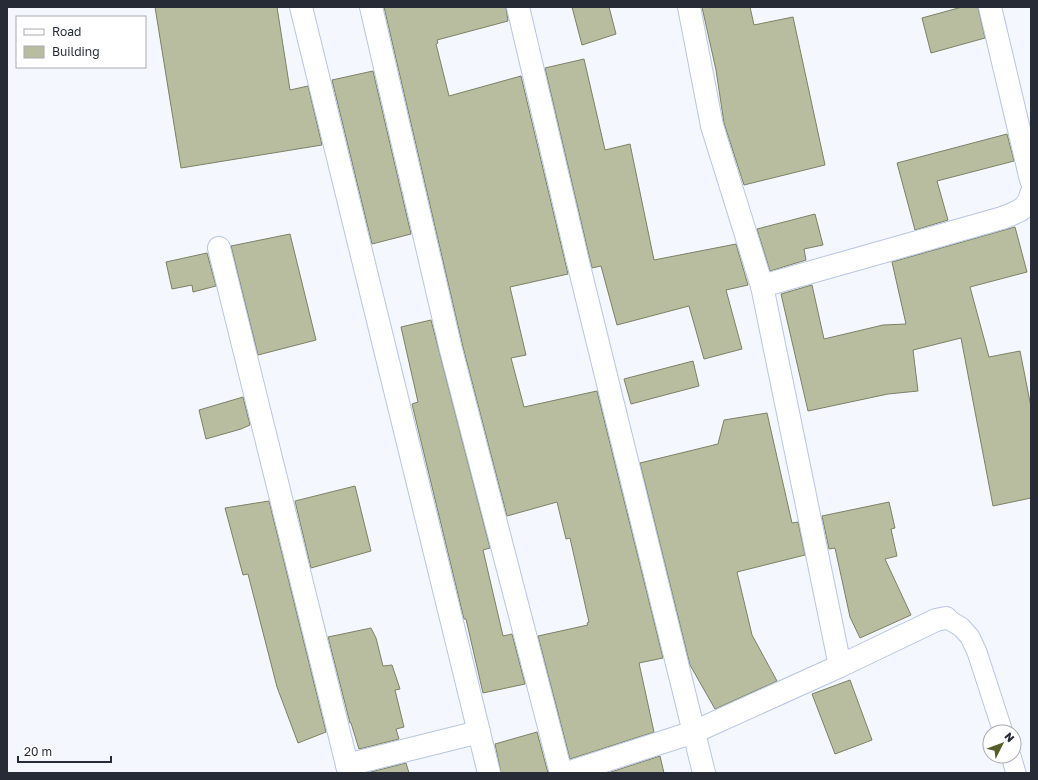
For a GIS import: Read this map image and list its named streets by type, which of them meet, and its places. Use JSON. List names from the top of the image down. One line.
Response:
{"legend":["Road","Building"],"scale_bar":"20 m","north":"top right"}
